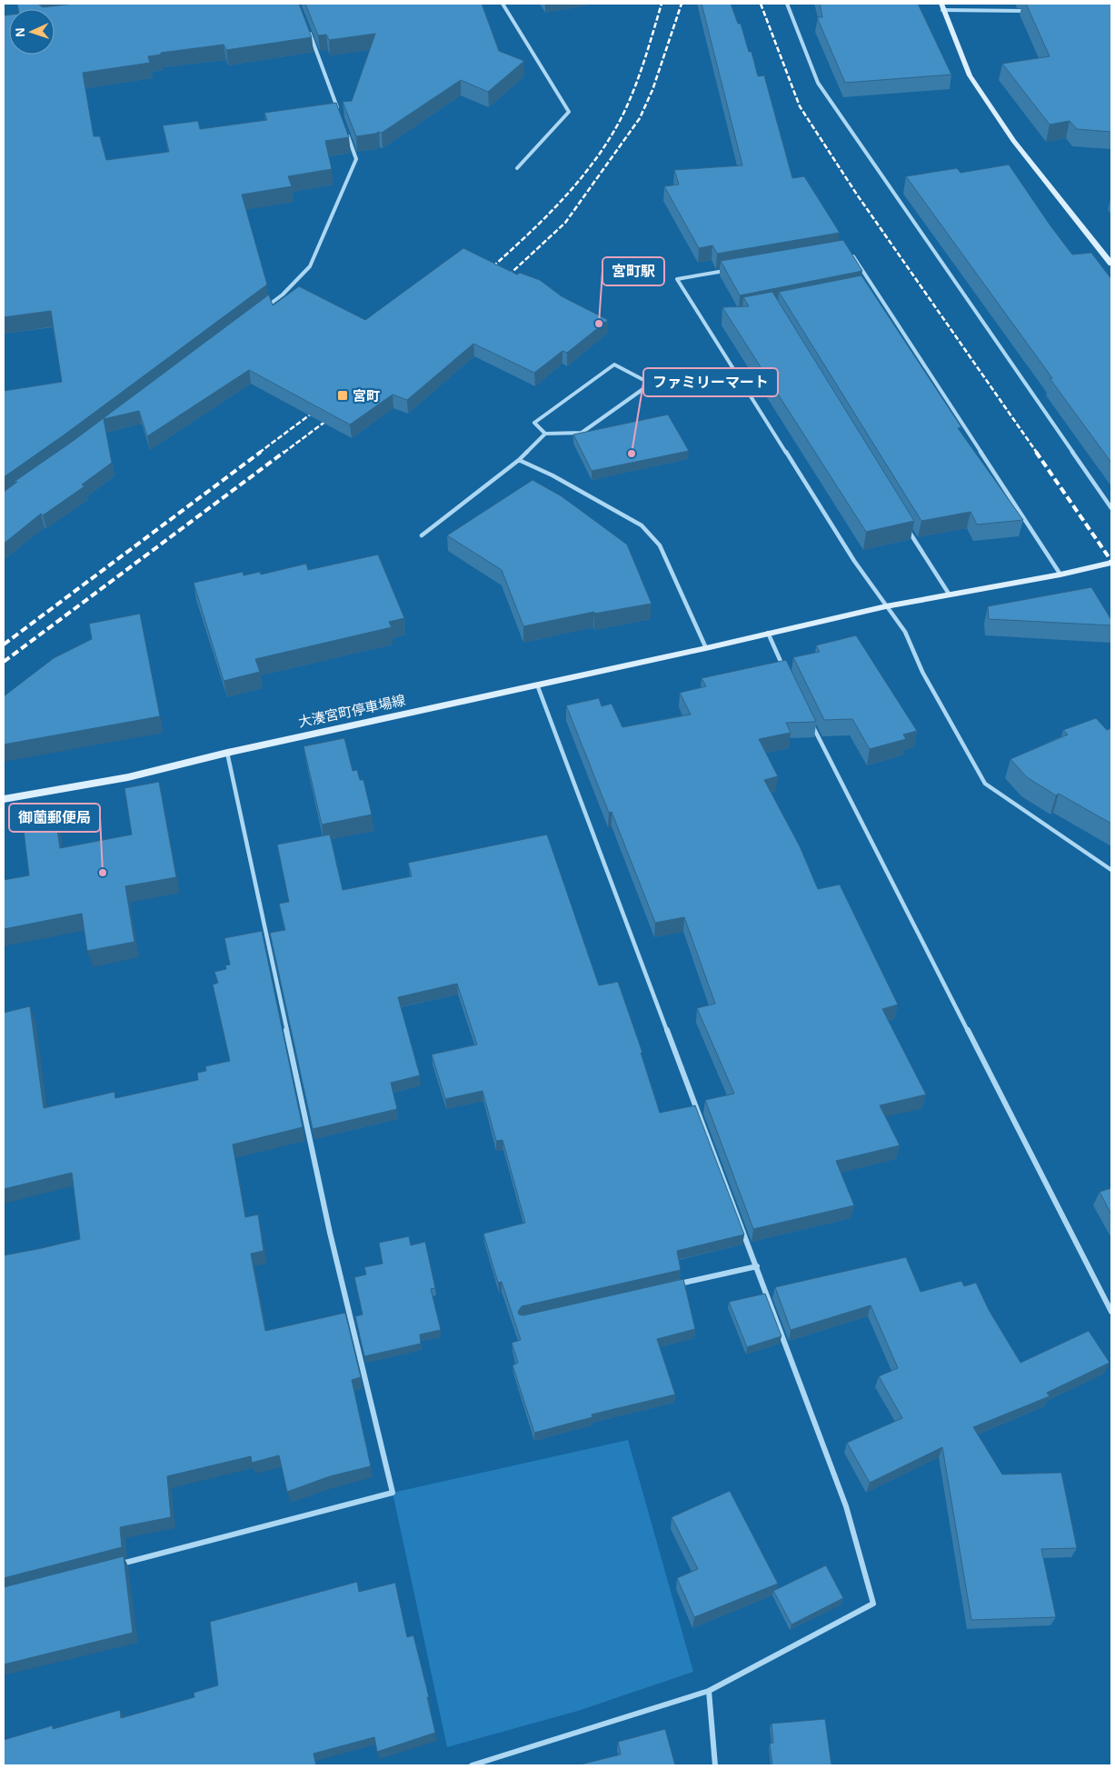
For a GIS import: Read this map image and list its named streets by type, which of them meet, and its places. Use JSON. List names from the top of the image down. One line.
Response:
{"streets":{"street":["大湊宮町停車場線"]},"places":{"other":["宮町駅","ファミリーマート","御薗郵便局"],"transit":["宮町"]},"north":"left"}
